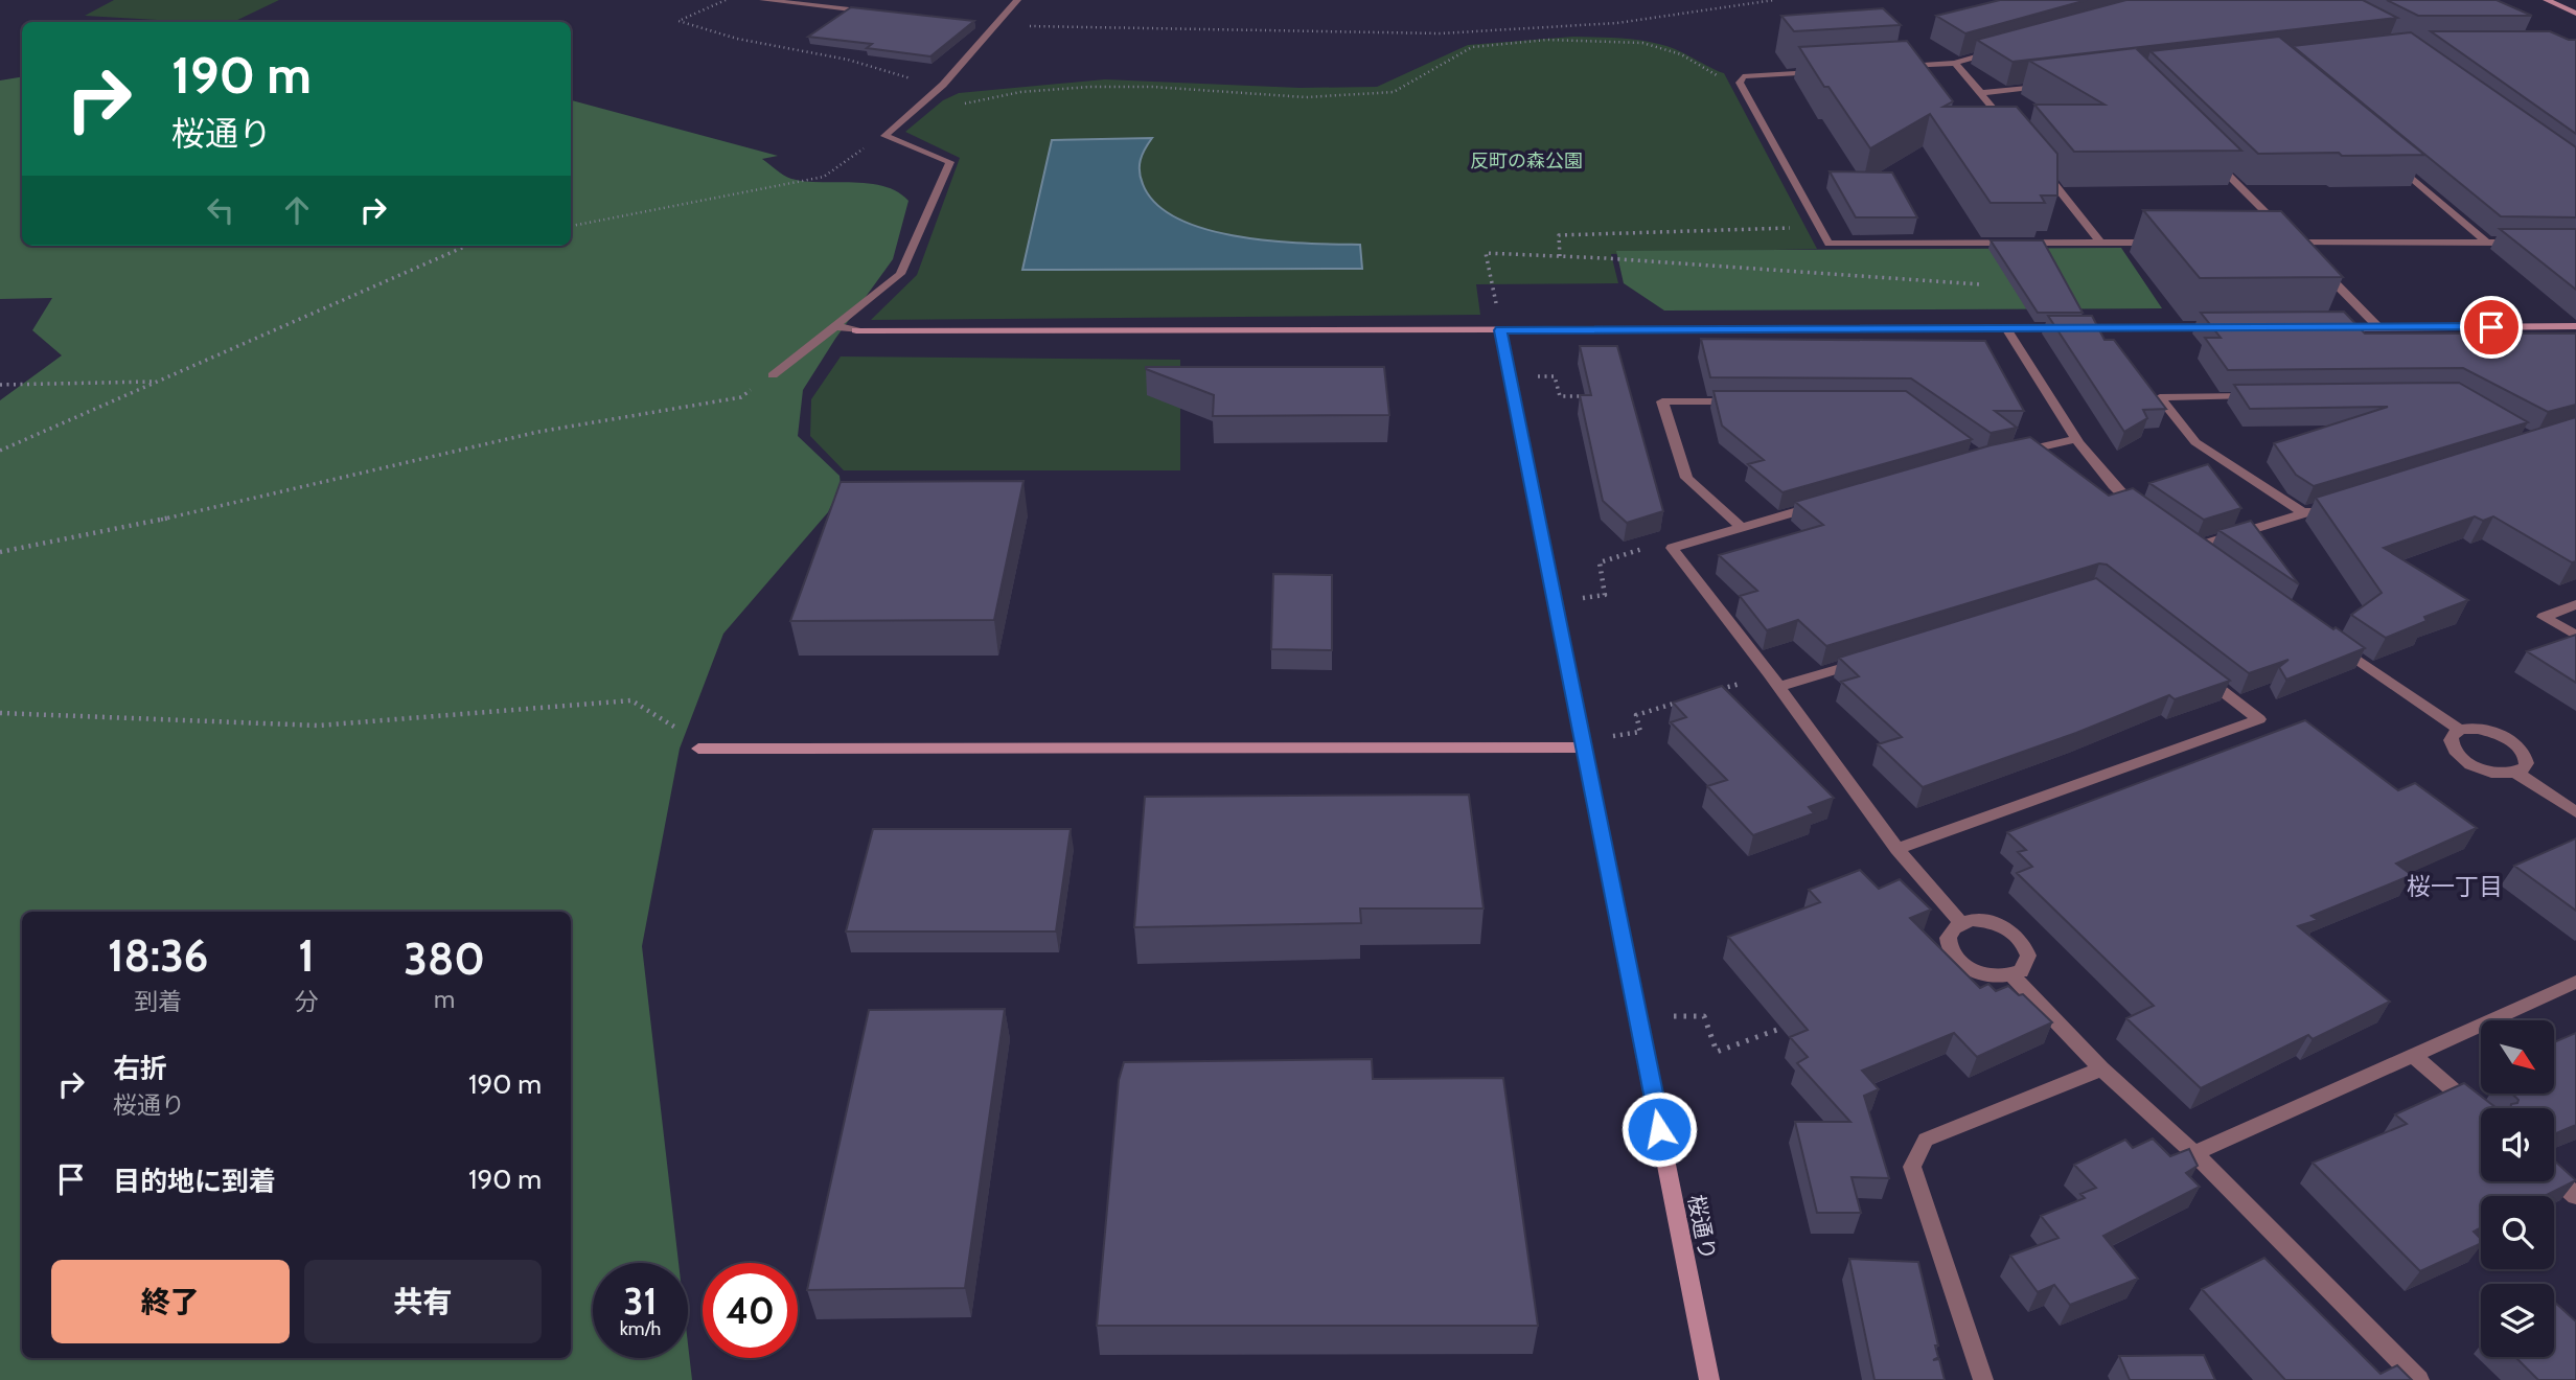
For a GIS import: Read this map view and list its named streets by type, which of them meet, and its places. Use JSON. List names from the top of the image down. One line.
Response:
{"streets":{"street":["桜通り"]},"districts":["桜一丁目"],"parks":["反町の森公園"],"north":"bottom right","page":{"turn":["190 m","桜通り"],"eta":["18:36","到着","1","分","380","m"],"list":[{"name":"右折","note":"桜通り","value":"190 m"},{"name":"目的地に到着","value":"190 m"}],"buttons":["終了","共有"],"speed":"31 km/h","limit":"40"}}
